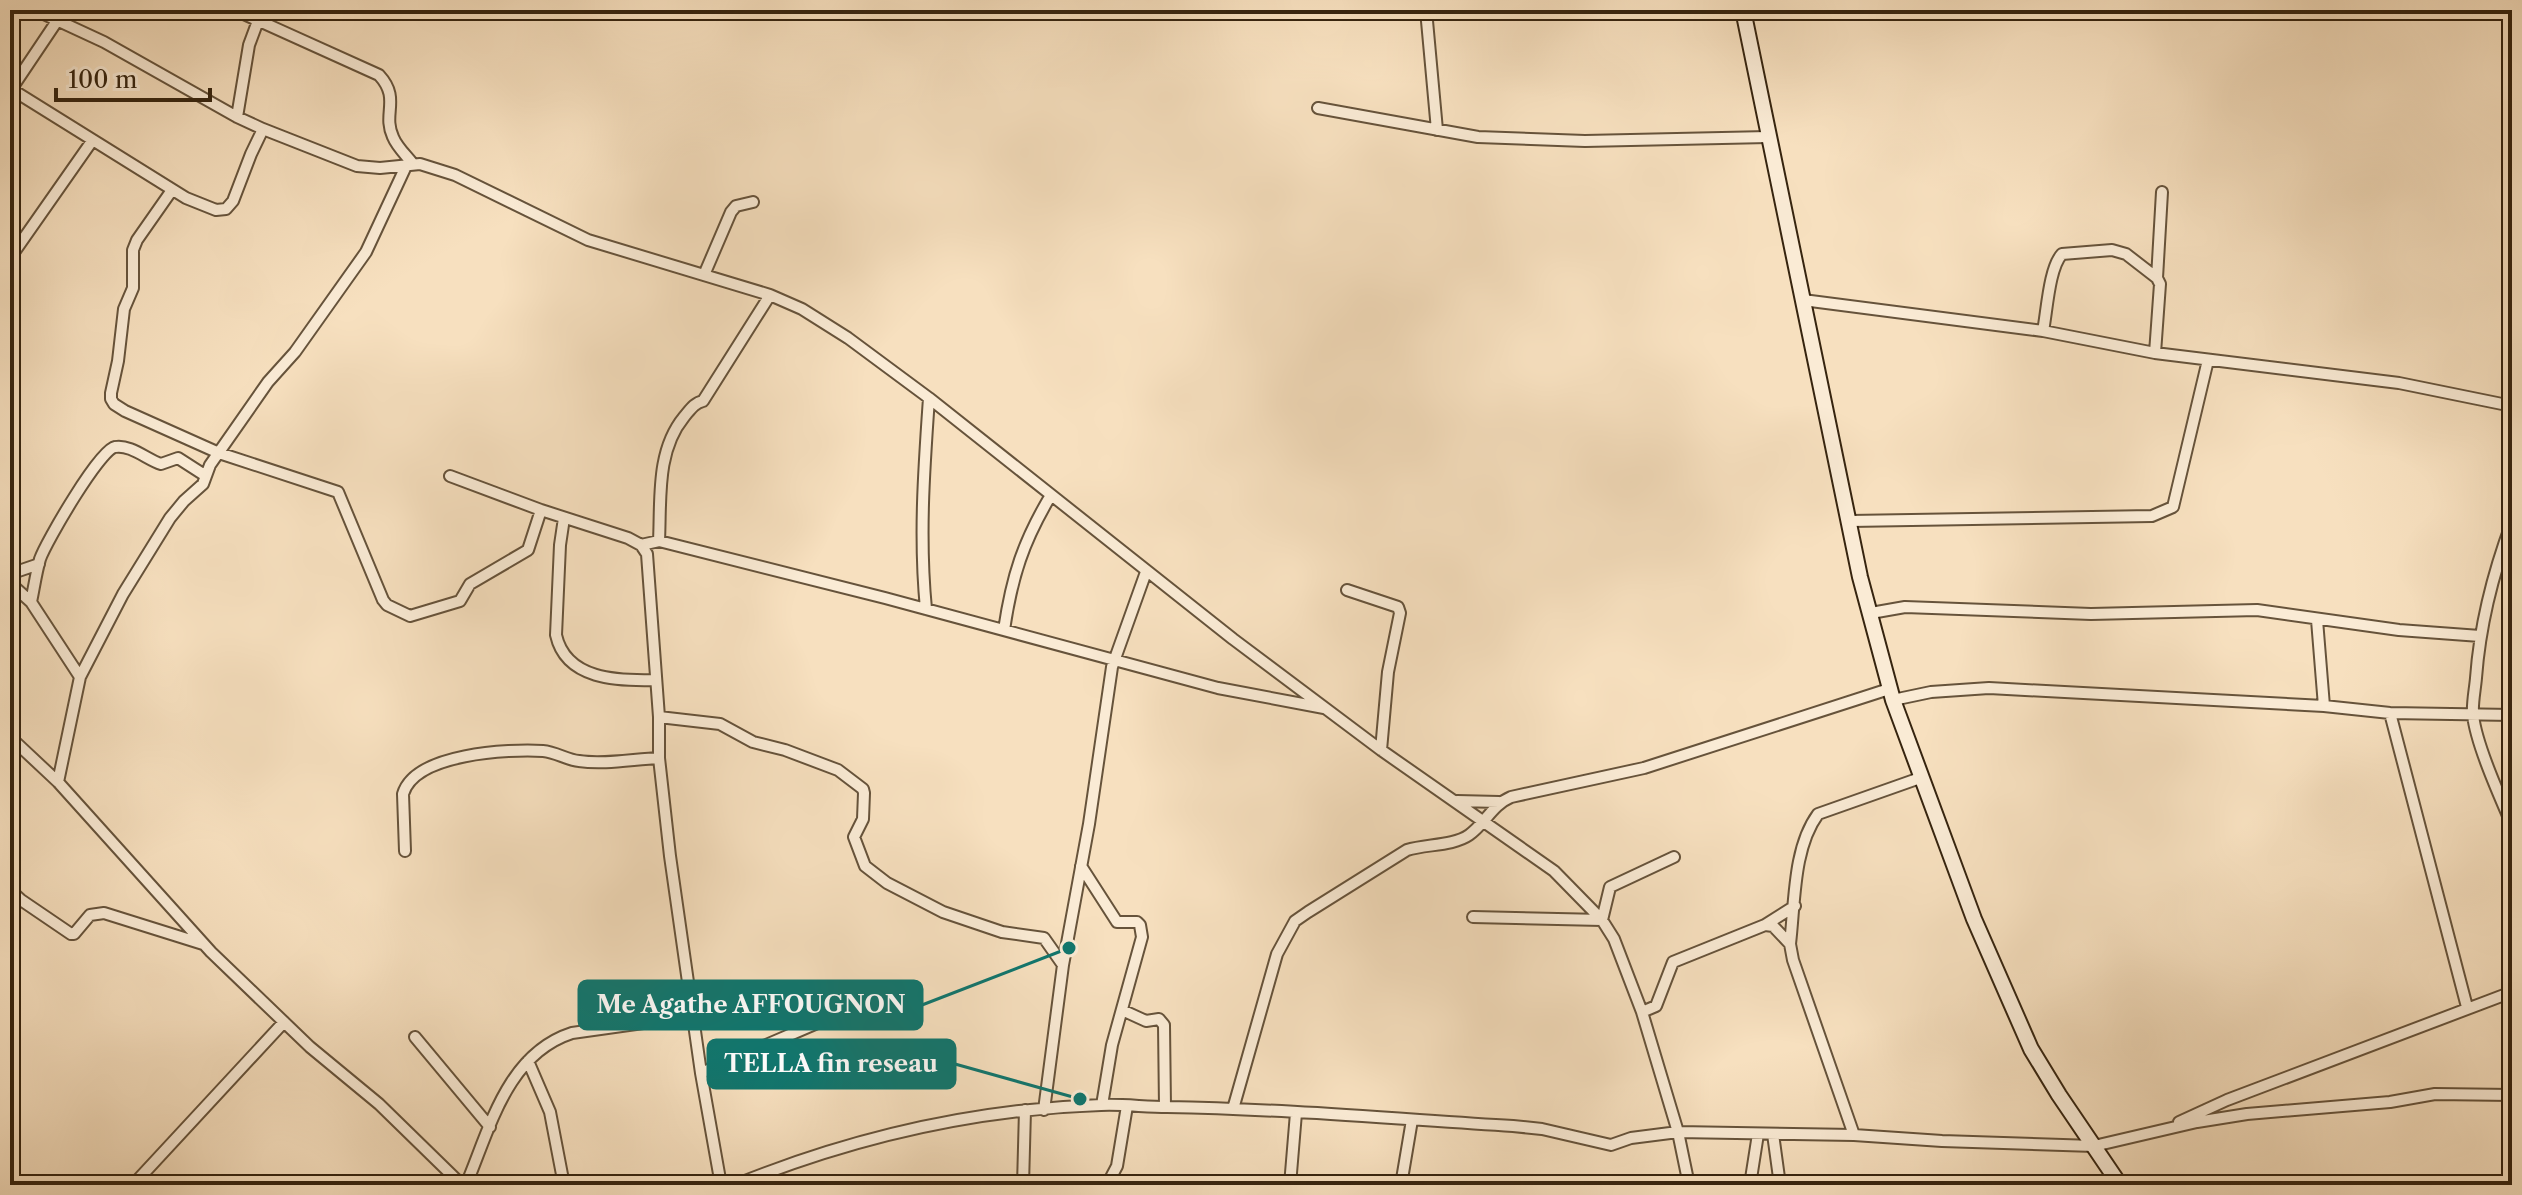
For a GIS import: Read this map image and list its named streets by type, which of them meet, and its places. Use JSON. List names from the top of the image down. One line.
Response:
{"places":["Me Agathe AFFOUGNON","TELLA fin reseau"],"scale_bar":"100 m"}
